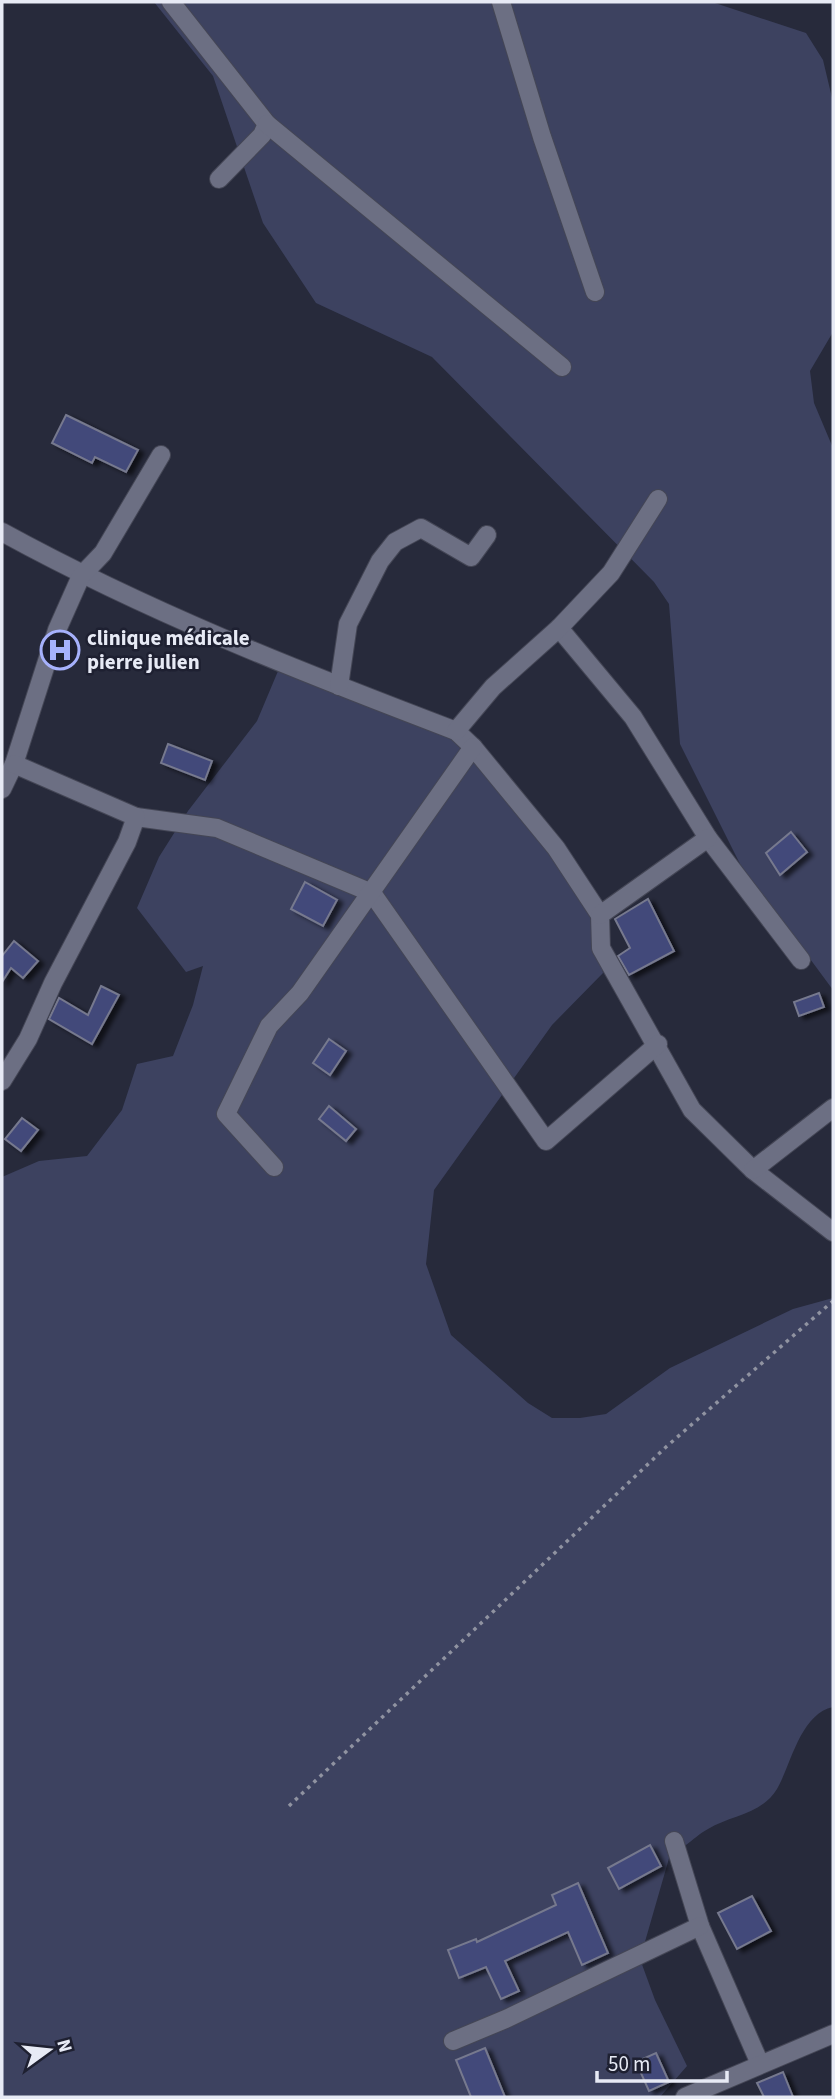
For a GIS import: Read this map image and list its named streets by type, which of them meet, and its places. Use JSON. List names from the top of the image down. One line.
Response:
{"places":{"hospital":["clinique médicale pierre julien"]},"scale_bar":"50 m","north":"right"}
